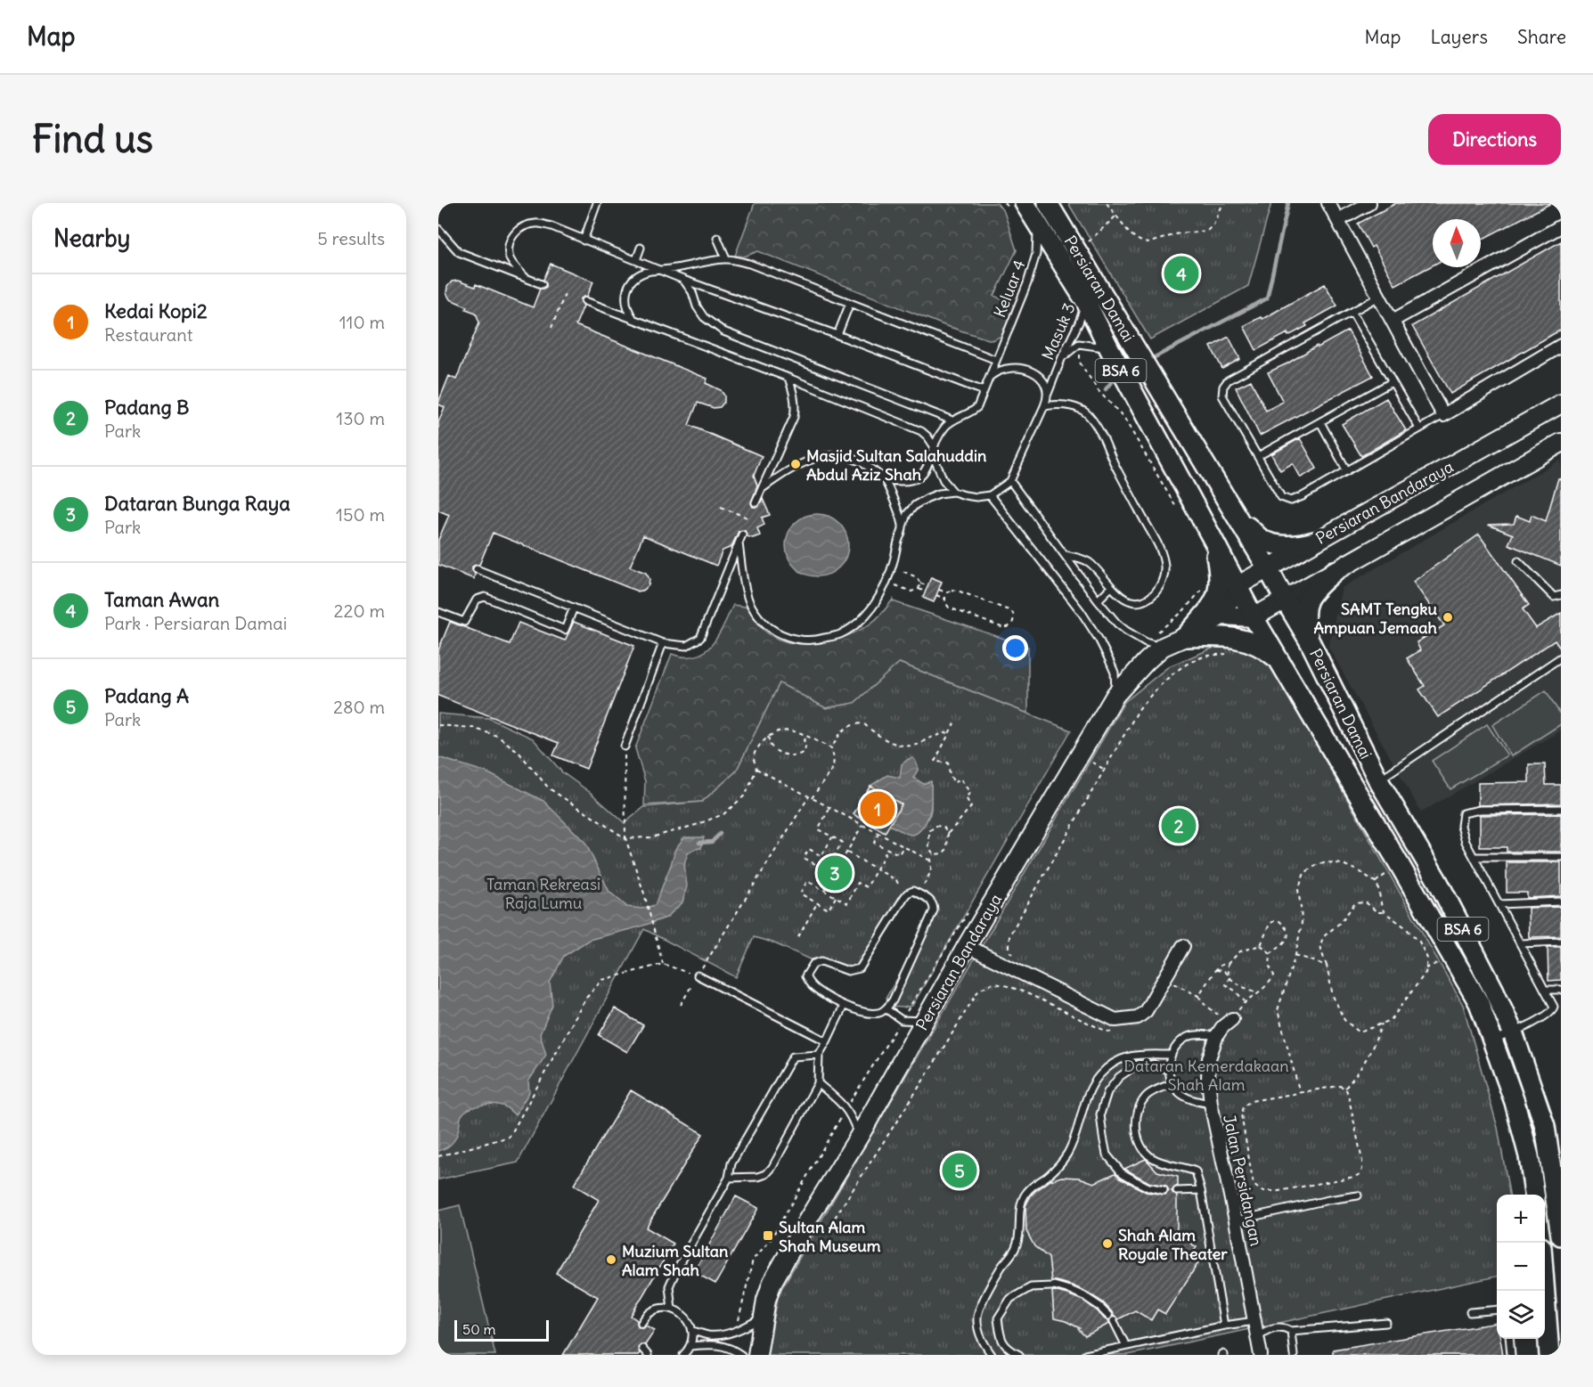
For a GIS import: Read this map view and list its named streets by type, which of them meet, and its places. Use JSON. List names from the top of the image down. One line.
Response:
{"streets":{"main road":["Persiaran Damai","BSA 6","Persiaran Bandaraya"],"street":["Jalan Persidangan"],"lane":["Keluar 4","Masuk 3"]},"crossings":[["Keluar 4","Persiaran Damai"],["Persiaran Damai","Masuk 3"],["Persiaran Damai","Persiaran Bandaraya"]],"parks":["Taman Rekreasi Raja Lumu","Dataran Kemerdakaan Shah Alam"],"places":{"other":["Masjid Sultan Salahuddin Abdul Aziz Shah","SAMT Tengku Ampuan Jemaah","Shah Alam Royale Theater","Muzium Sultan Alam Shah"],"transit":["Sultan Alam Shah Museum"]},"scale_bar":"50 m","north":"top","page":{"header":"Map","nav":["Map","Layers","Share"],"buttons":"Directions","title":"Find us","heading":["Nearby","5 results"],"pins":["4","1","2","3","5"],"list":[{"mark":"1","name":"Kedai Kopi2","note":"Restaurant","value":"110 m"},{"mark":"2","name":"Padang B","note":"Park","value":"130 m"},{"mark":"3","name":"Dataran Bunga Raya","note":"Park","value":"150 m"},{"mark":"4","name":"Taman Awan","note":"Park · Persiaran Damai","value":"220 m"},{"mark":"5","name":"Padang A","note":"Park","value":"280 m"}],"map_buttons":["+","−"],"scale":"50 m"}}
